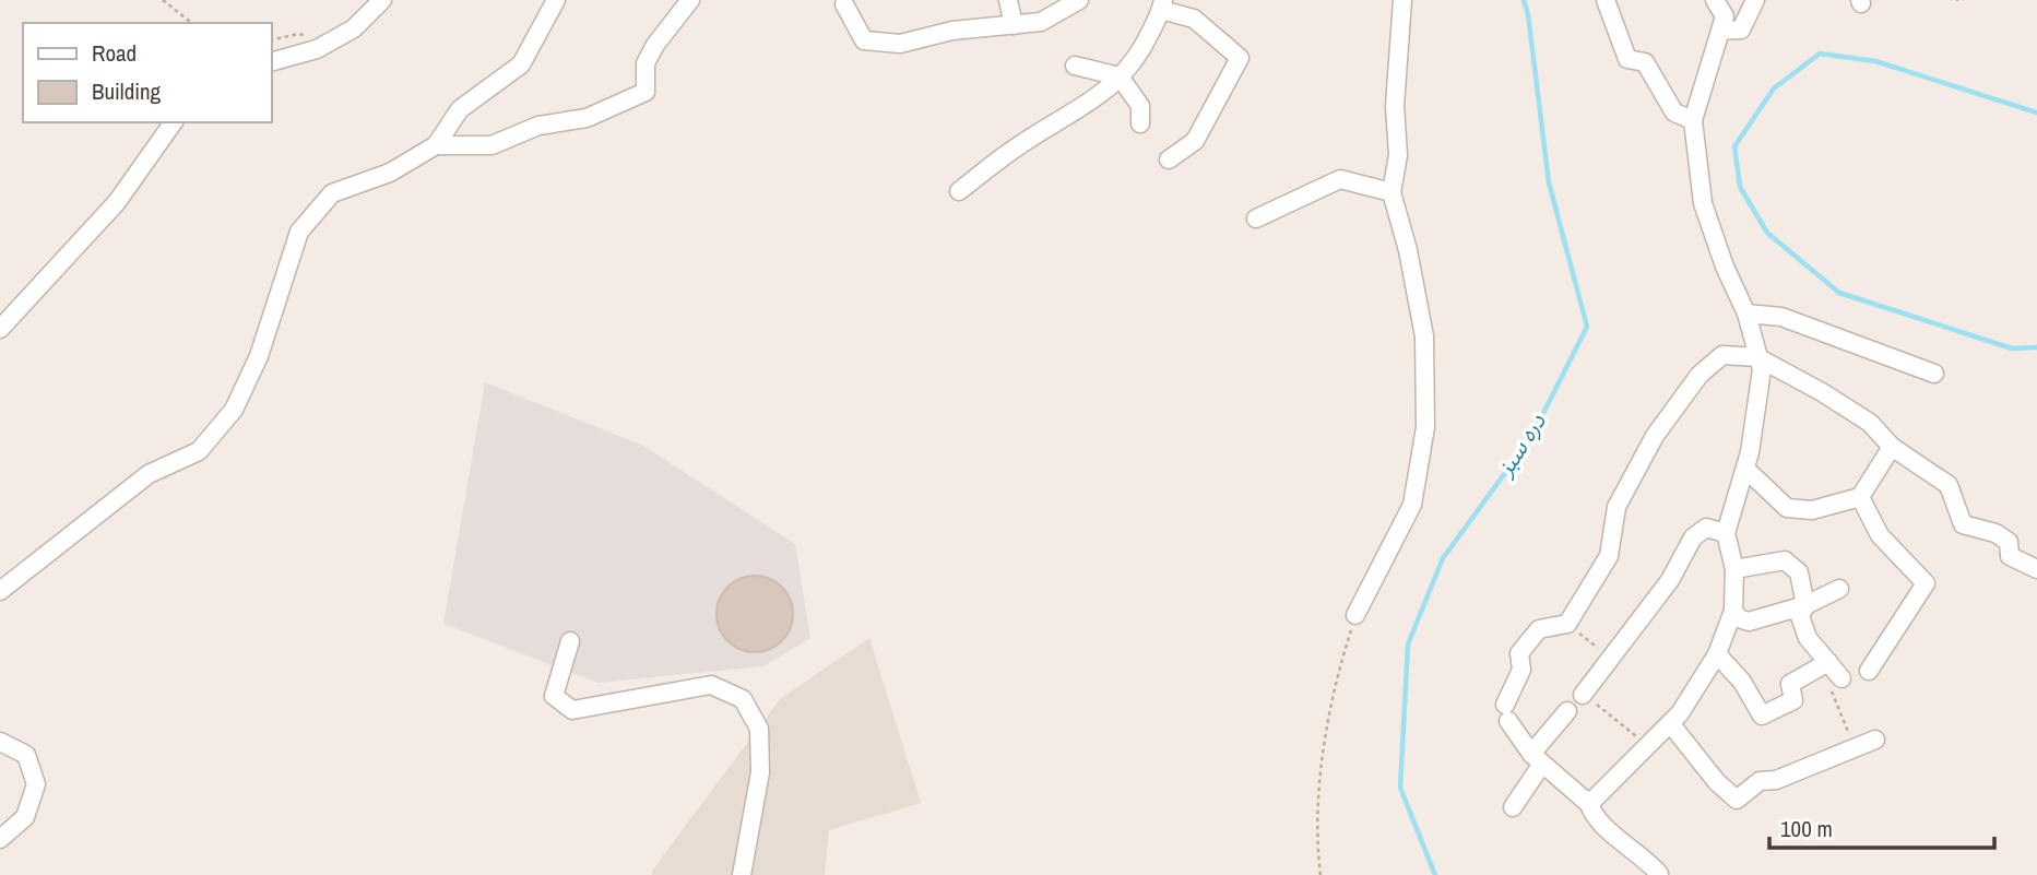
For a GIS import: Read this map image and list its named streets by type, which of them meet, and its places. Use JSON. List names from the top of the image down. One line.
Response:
{"water":["دره سبز"],"legend":["Road","Building"],"scale_bar":"100 m"}
